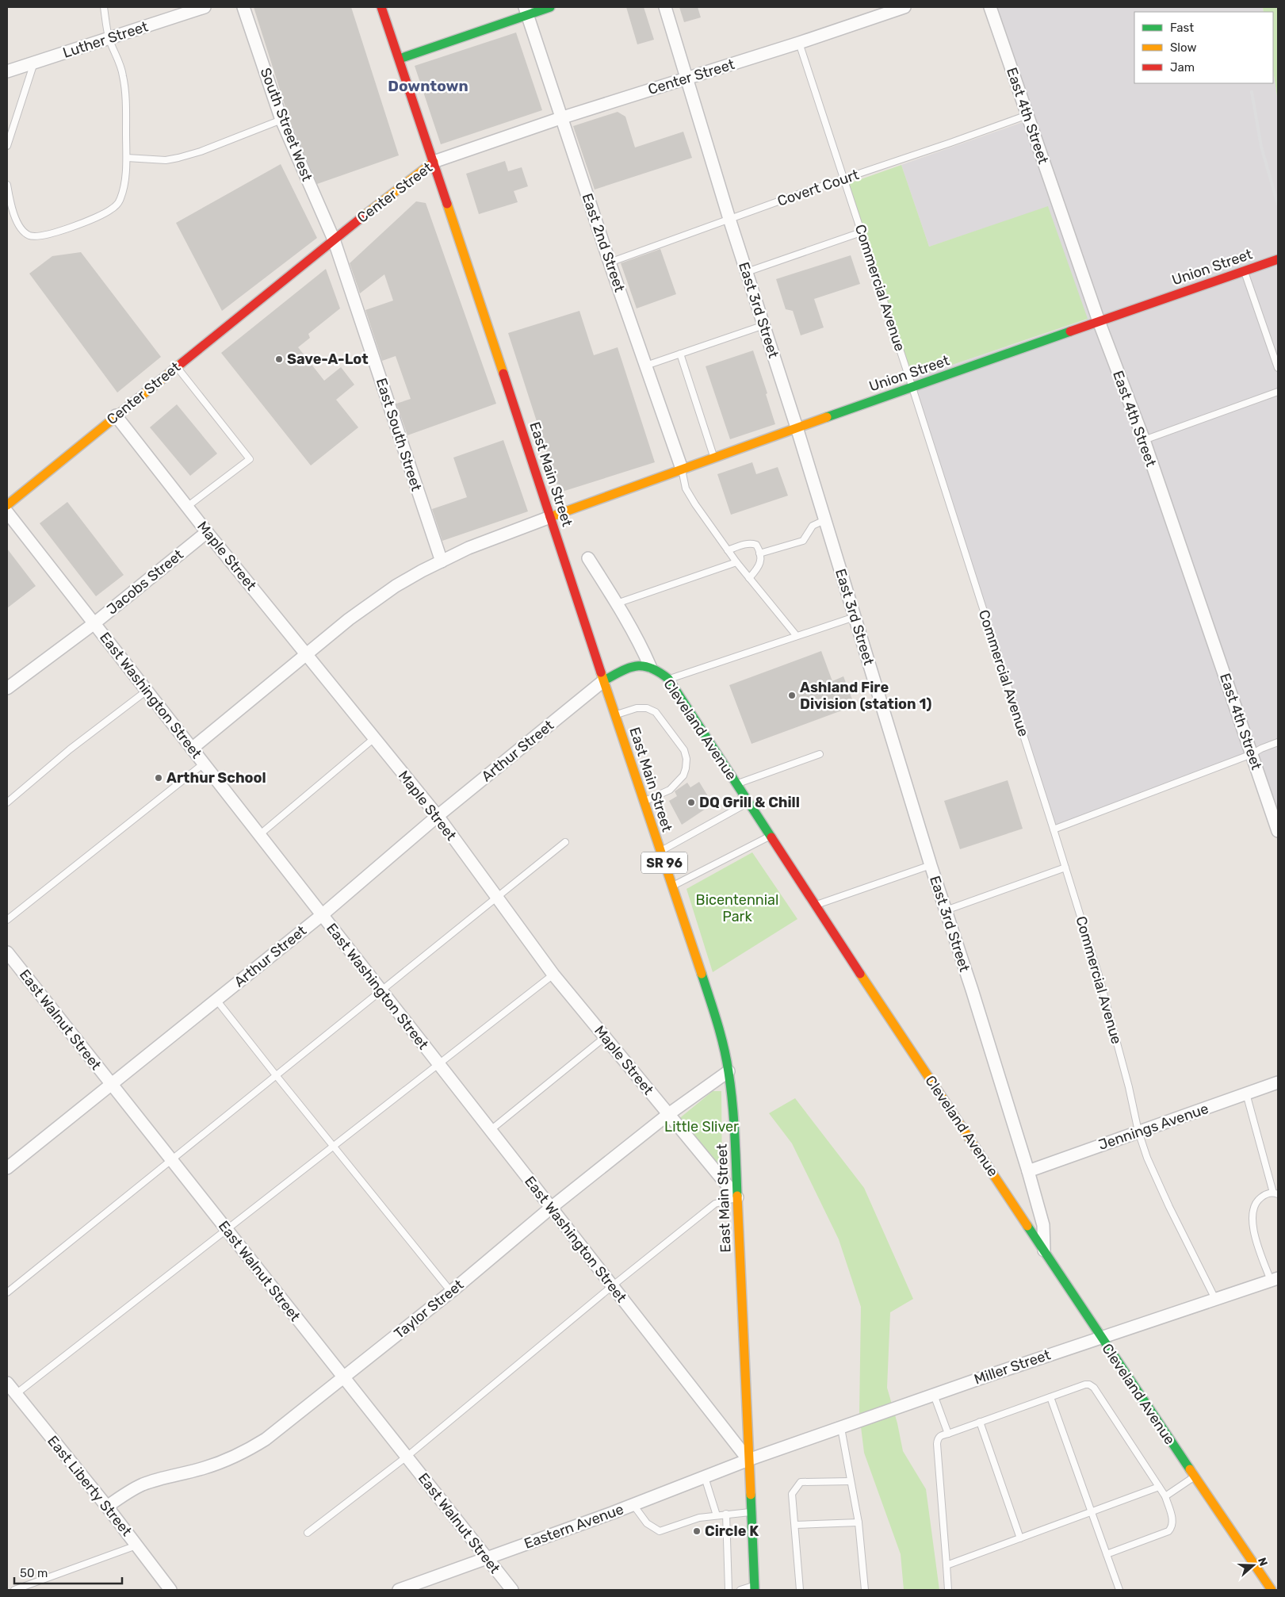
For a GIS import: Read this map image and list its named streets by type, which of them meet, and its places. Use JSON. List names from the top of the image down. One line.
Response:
{"streets":{"main road":["Center Street","Union Street","East Main Street","Cleveland Avenue","SR 96"],"street":["Luther Street","East 4th Street","South Street West","East 2nd Street","East 3rd Street","East South Street","Maple Street","Jacobs Street","East Washington Street","Arthur Street","East Walnut Street","Jennings Avenue","Taylor Street","Miller Street","East Liberty Street","Eastern Avenue"],"lane":["Covert Court","Commercial Avenue"]},"crossings":[["Center Street","South Street West"],["Center Street","East 2nd Street"],["Center Street","Commercial Avenue"],["Center Street","East 3rd Street"],["Center Street","East South Street"],["Center Street","East Main Street"],["Center Street","Maple Street"],["East 4th Street","Covert Court"],["East 4th Street","Union Street"],["South Street West","East South Street"],["Covert Court","East 2nd Street"],["Covert Court","Commercial Avenue"],["Covert Court","East 3rd Street"],["East 2nd Street","Union Street"],["Union Street","Commercial Avenue"],["Union Street","East 3rd Street"],["Union Street","East Main Street"],["Commercial Avenue","Jennings Avenue"],["Commercial Avenue","Miller Street"],["East 3rd Street","Cleveland Avenue"],["East 3rd Street","Jennings Avenue"],["East Main Street","Maple Street"],["East Main Street","East Washington Street"],["East Main Street","Arthur Street"],["East Main Street","Taylor Street"],["East Main Street","Miller Street"],["East Main Street","Eastern Avenue"],["Maple Street","Jacobs Street"],["Maple Street","Arthur Street"],["Maple Street","Taylor Street"],["Jacobs Street","East Washington Street"],["East Washington Street","Arthur Street"],["East Washington Street","Taylor Street"],["East Washington Street","Miller Street"],["East Washington Street","Eastern Avenue"],["Cleveland Avenue","Miller Street"],["Arthur Street","East Walnut Street"],["East Walnut Street","Taylor Street"],["East Walnut Street","Eastern Avenue"],["Taylor Street","East Liberty Street"],["Miller Street","Eastern Avenue"]],"districts":["Downtown"],"parks":["Bicentennial Park","Little Sliver"],"places":["Save-A-Lot","Ashland Fire Division (station 1)","Arthur School","DQ Grill & Chill","Circle K"],"legend":["Fast","Slow","Jam"],"scale_bar":"50 m","north":"right"}
